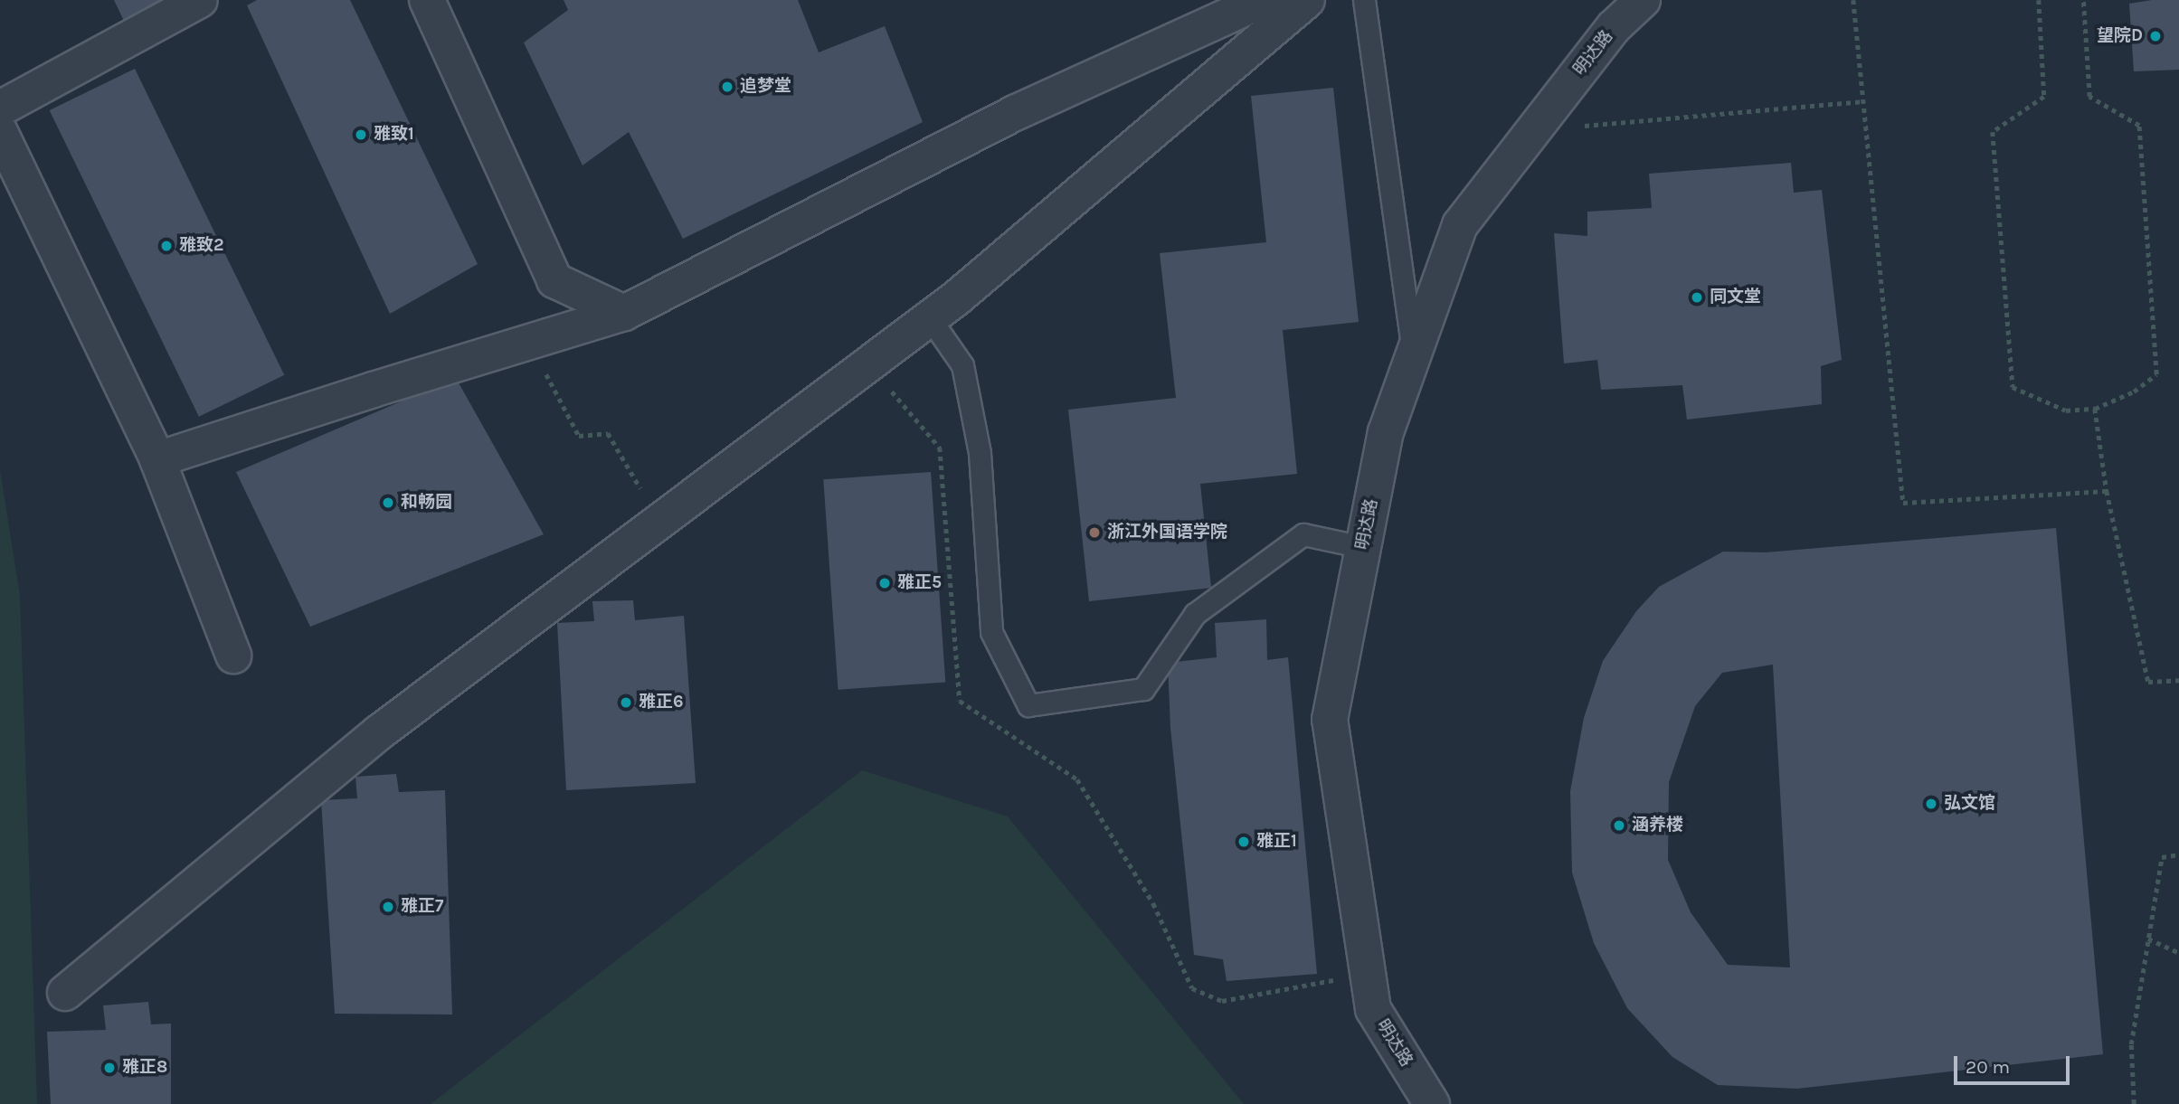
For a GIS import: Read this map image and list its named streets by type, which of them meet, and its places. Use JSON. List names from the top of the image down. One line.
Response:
{"streets":{"street":["明达路"]},"places":["望院D","追梦堂","雅致1","雅致2","同文堂","和畅园","浙江外国语学院","雅正5","雅正6","弘文馆","涵养楼","雅正1","雅正7","雅正8"],"scale_bar":"20 m"}
